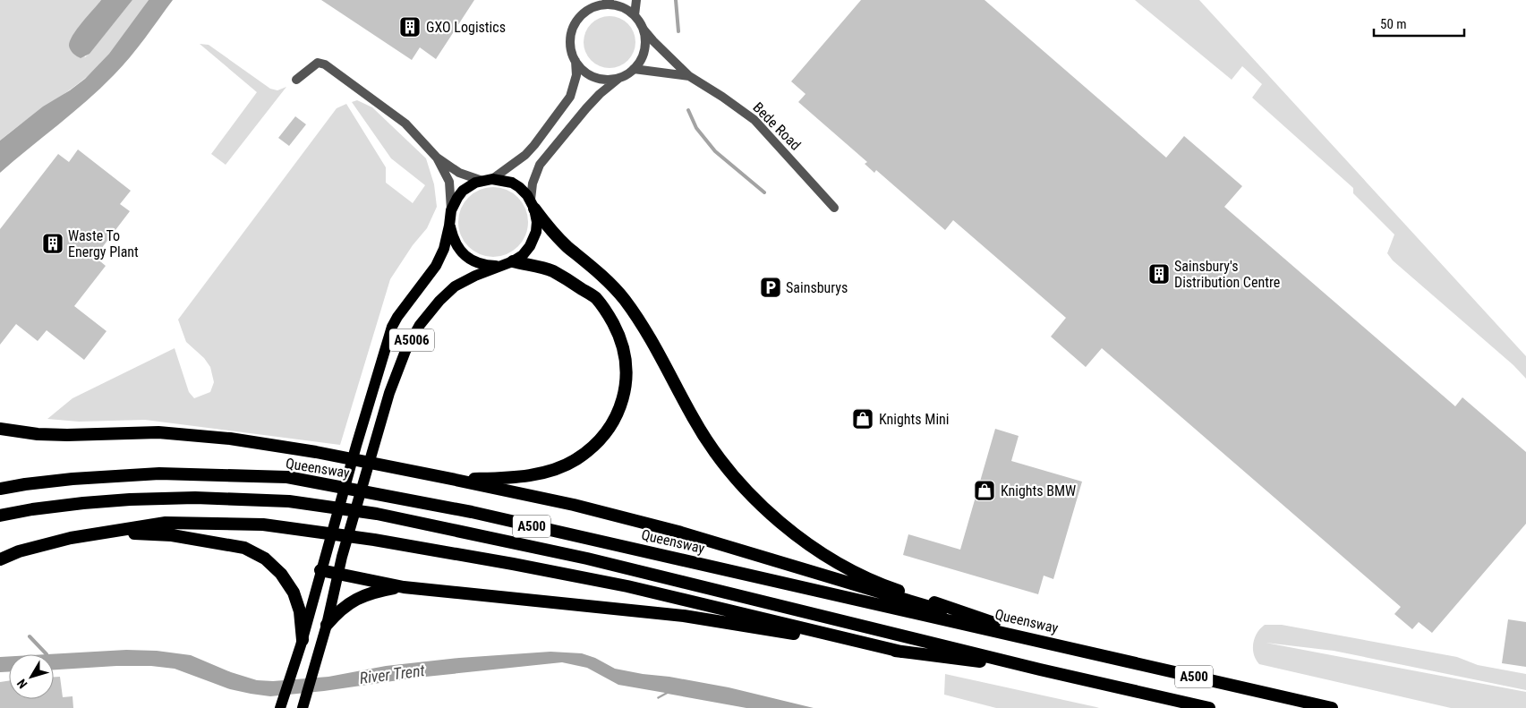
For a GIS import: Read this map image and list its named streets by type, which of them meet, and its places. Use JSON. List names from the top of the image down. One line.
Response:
{"streets":{"highway":["Queensway","A500"],"main road":["A5006"],"street":["Bede Road"]},"water":["River Trent"],"places":{"building":["GXO Logistics","Waste To Energy Plant","Sainsbury's Distribution Centre"],"parking":["Sainsburys"],"shop":["Knights Mini","Knights BMW"]},"scale_bar":"50 m","north":"bottom left"}
